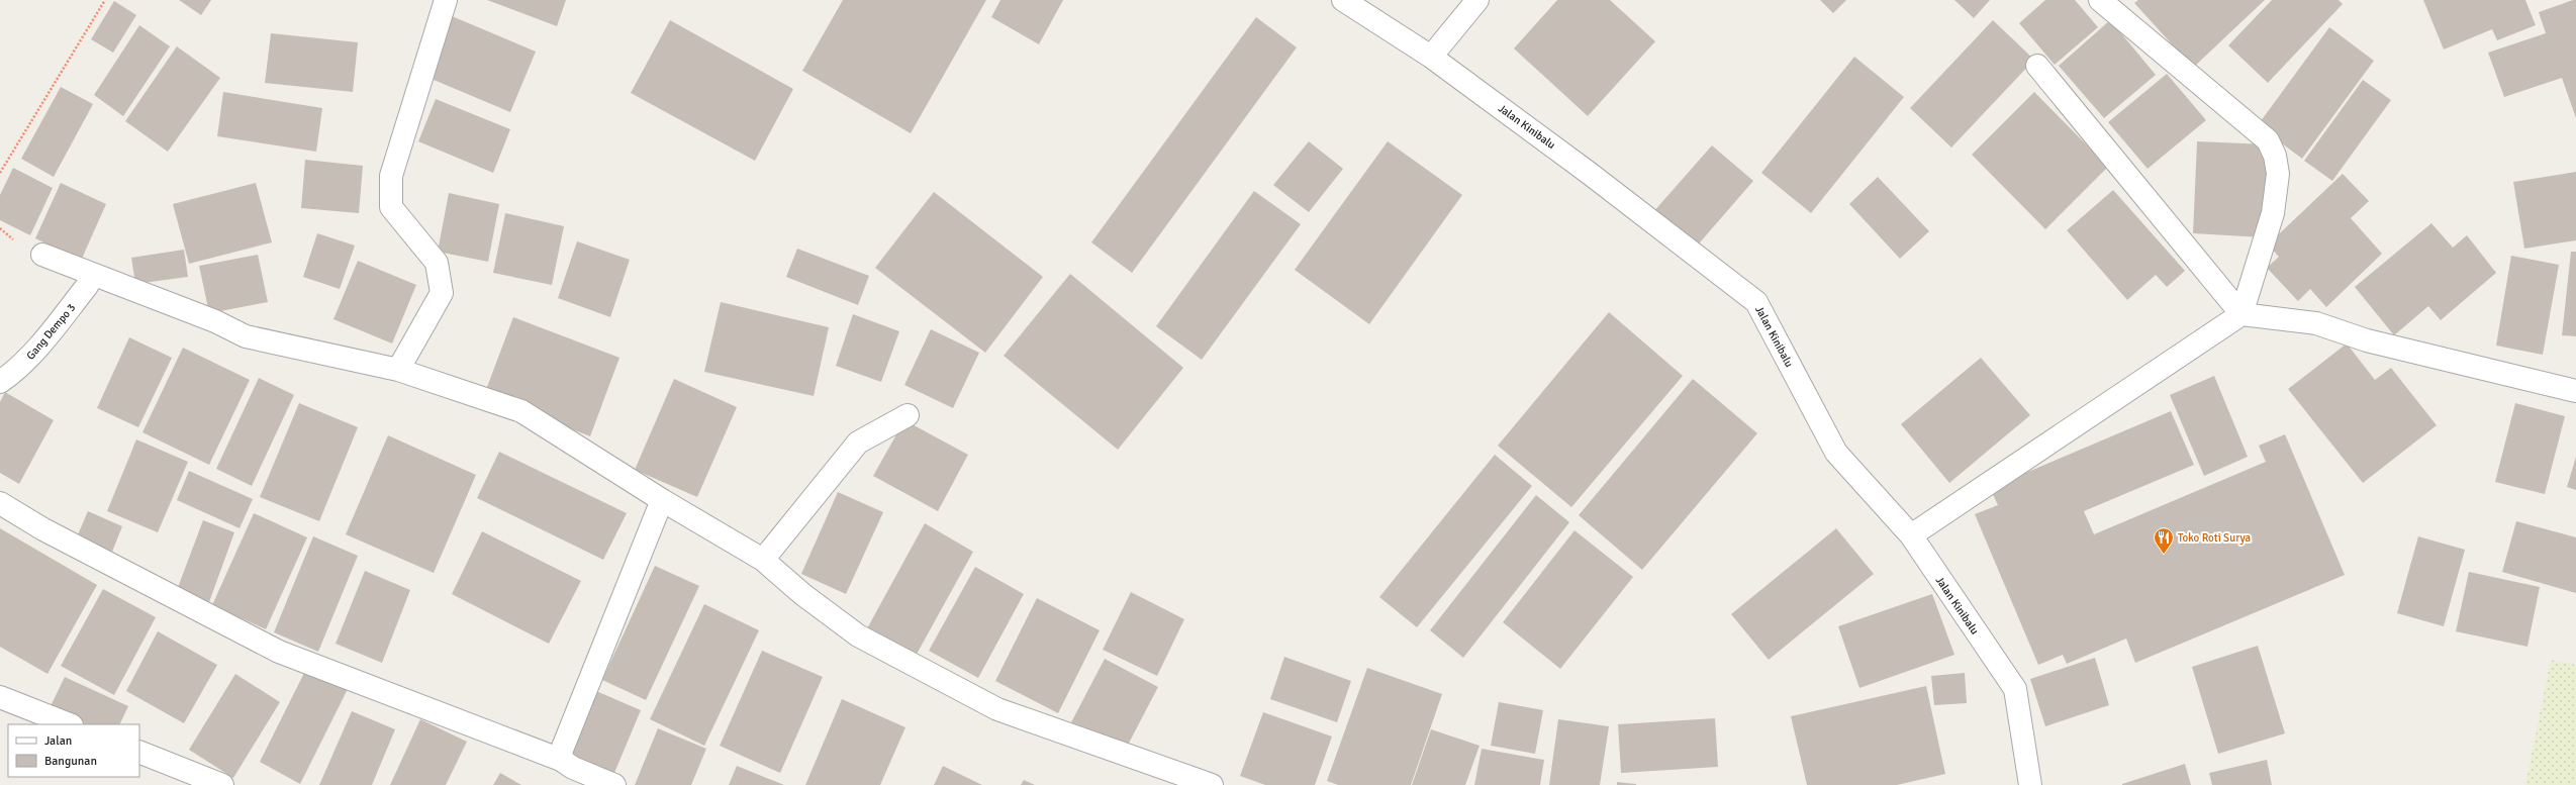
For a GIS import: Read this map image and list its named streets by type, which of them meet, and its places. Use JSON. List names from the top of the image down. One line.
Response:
{"streets":{"street":["Jalan Kinibalu","Gang Dempo 3"]},"places":{"restaurant":["Toko Roti Surya"]},"legend":["Jalan","Bangunan"]}
